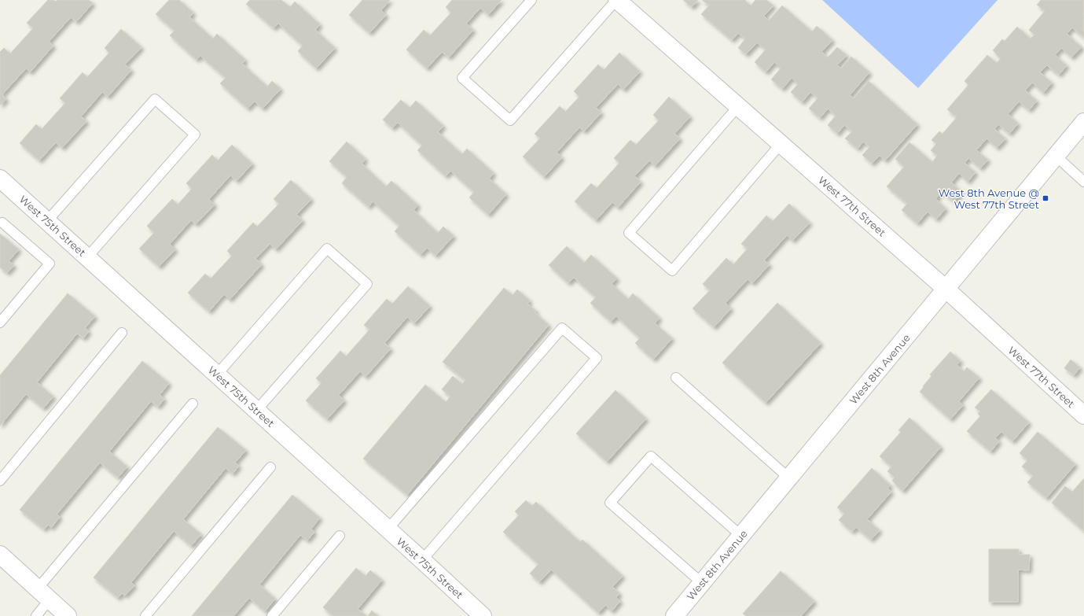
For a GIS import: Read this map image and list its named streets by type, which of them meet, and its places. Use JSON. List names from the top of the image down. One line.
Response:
{"streets":{"street":["West 77th Street","West 75th Street","West 8th Avenue"]},"crossings":[["West 77th Street","West 8th Avenue"]],"places":{"transit":["West 8th Avenue @ West 77th Street"]}}
